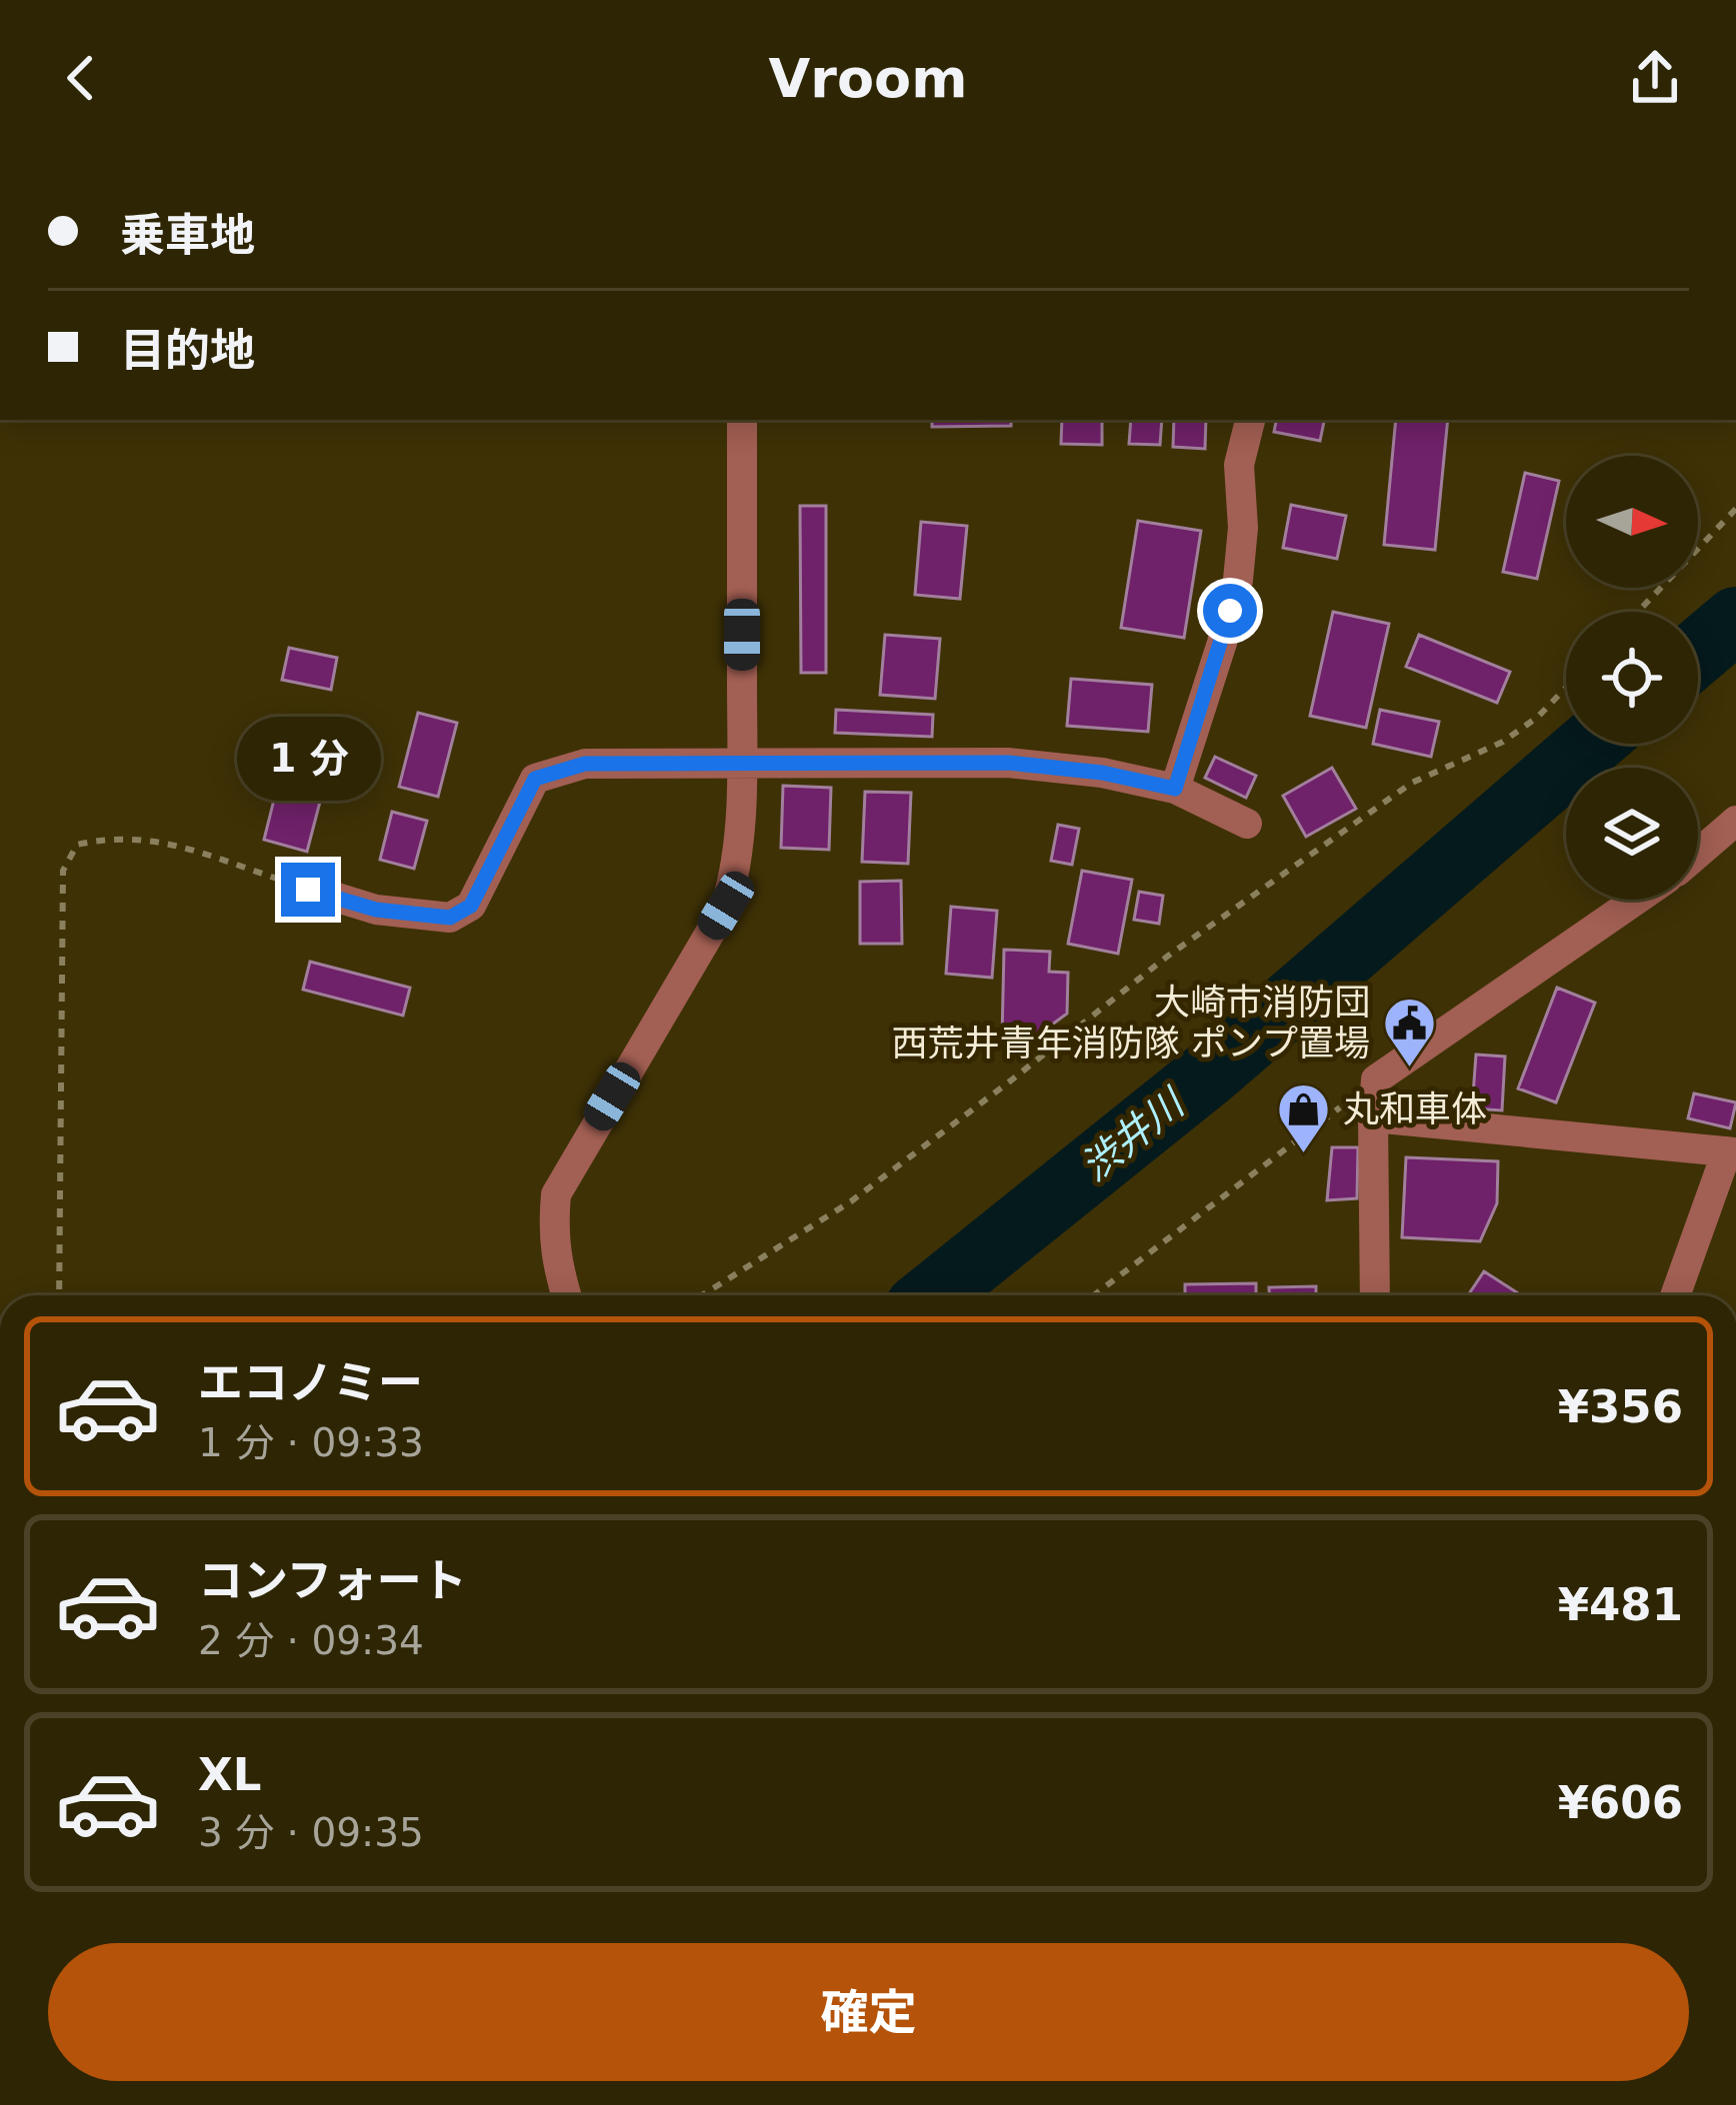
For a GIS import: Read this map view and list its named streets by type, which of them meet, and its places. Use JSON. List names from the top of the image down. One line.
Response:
{"water":["渋井川"],"places":{"public building":["大崎市消防団 西荒井青年消防隊 ポンプ置場"],"shop":["丸和車体"]},"north":"right","page":{"header":"Vroom","banner":["乗車地","目的地"],"bubble":"1 分","list":[{"name":"エコノミー","note":"1 分 · 09:33","value":"¥356"},{"name":"コンフォート","note":"2 分 · 09:34","value":"¥481"},{"name":"XL","note":"3 分 · 09:35","value":"¥606"}],"buttons":"確定"}}
